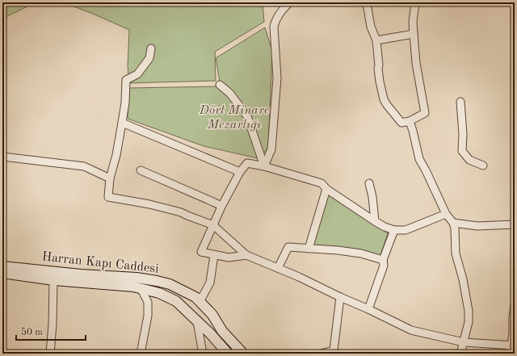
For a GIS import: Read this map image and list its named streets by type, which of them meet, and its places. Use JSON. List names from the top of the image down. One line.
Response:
{"streets":{"main road":["Harran Kapı Caddesi"]},"parks":["Dört Minare Mezarlığı"],"scale_bar":"50 m"}
